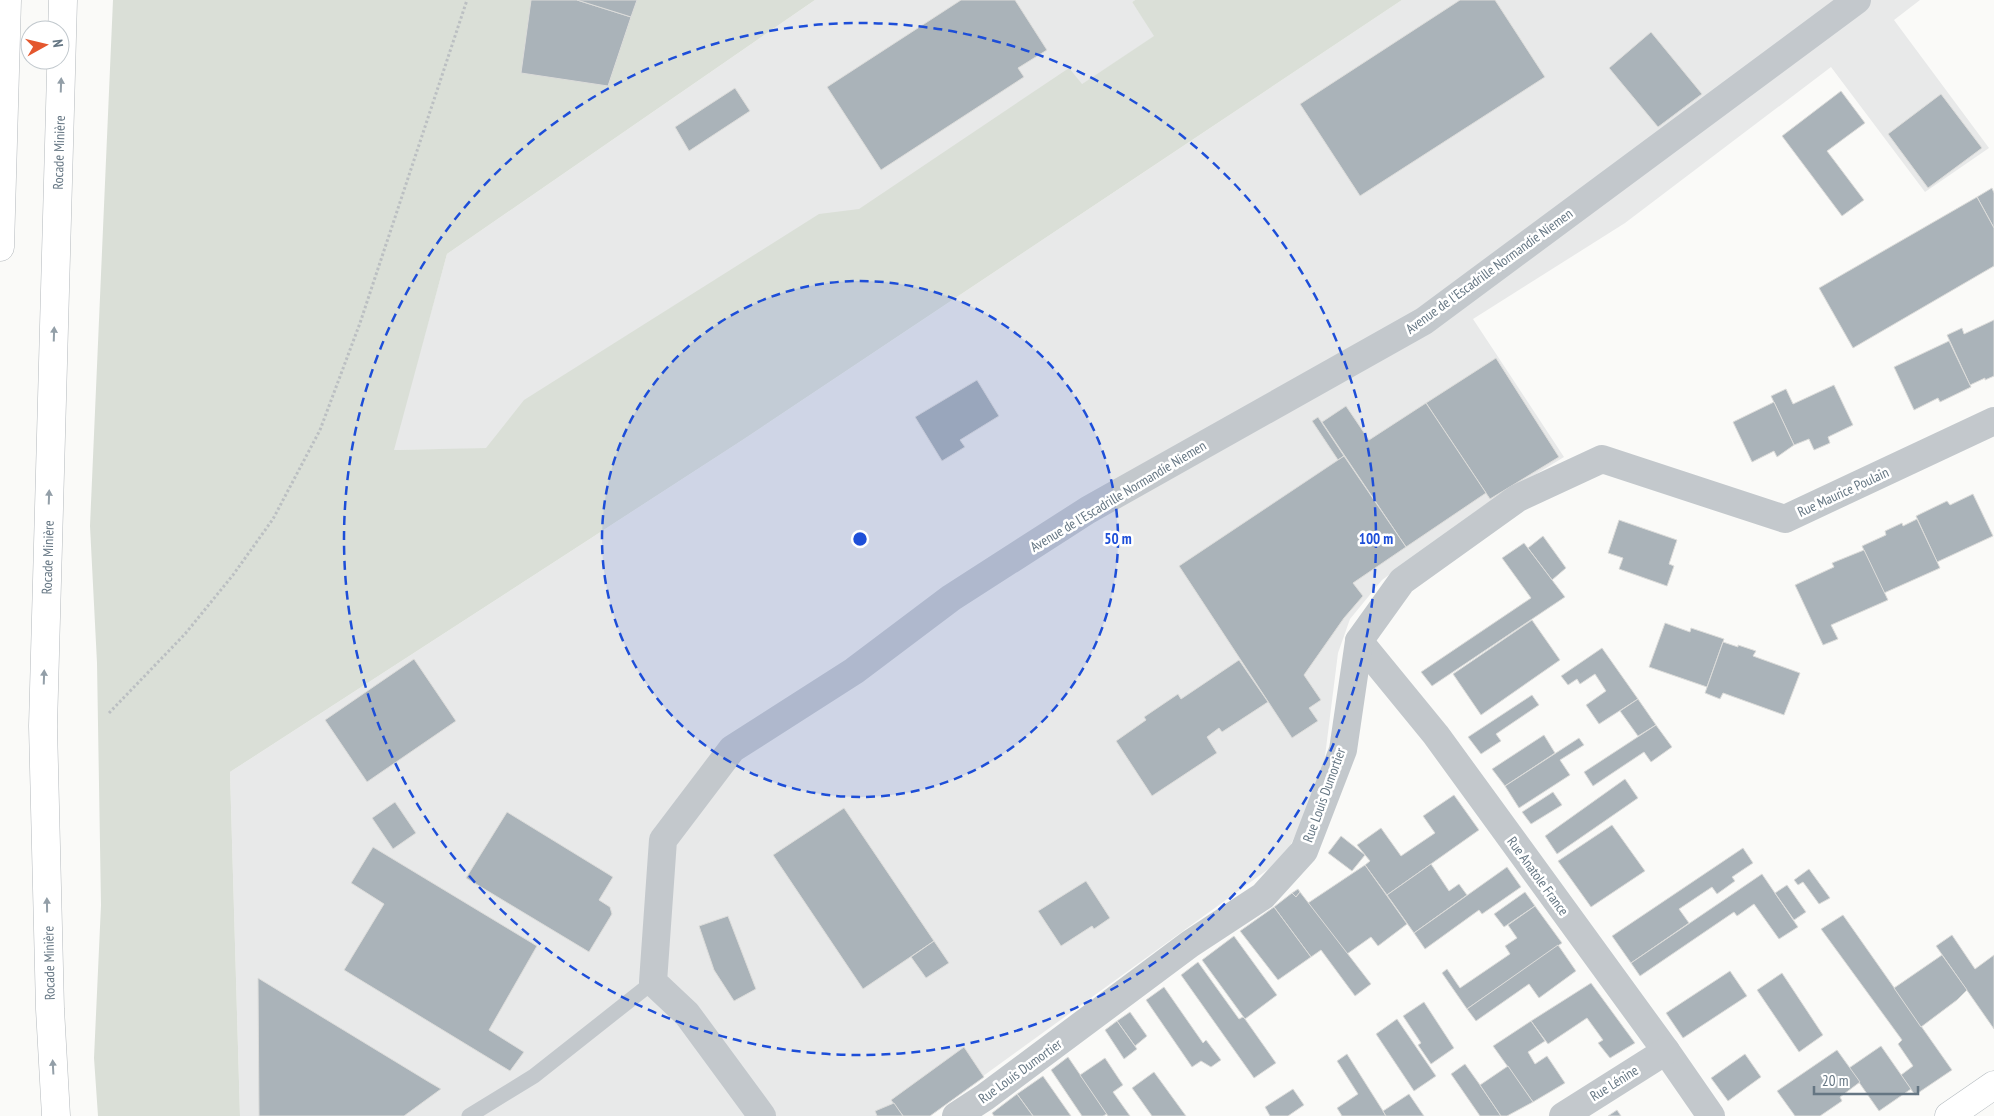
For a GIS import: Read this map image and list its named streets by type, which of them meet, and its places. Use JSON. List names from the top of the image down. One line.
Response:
{"streets":{"main road":["Rocade Minière"],"street":["Avenue de l'Escadrille Normandie Niemen","Rue Maurice Poulain","Rue Louis Dumortier","Rue Anatole France","Rue Lénine"]},"crossings":[["Rue Maurice Poulain","Rue Louis Dumortier"],["Rue Louis Dumortier","Rue Anatole France"],["Rue Anatole France","Rue Lénine"]],"one_way":["Rocade Minière"],"scale_bar":"20 m","north":"right","rings":["50 m","100 m"]}
